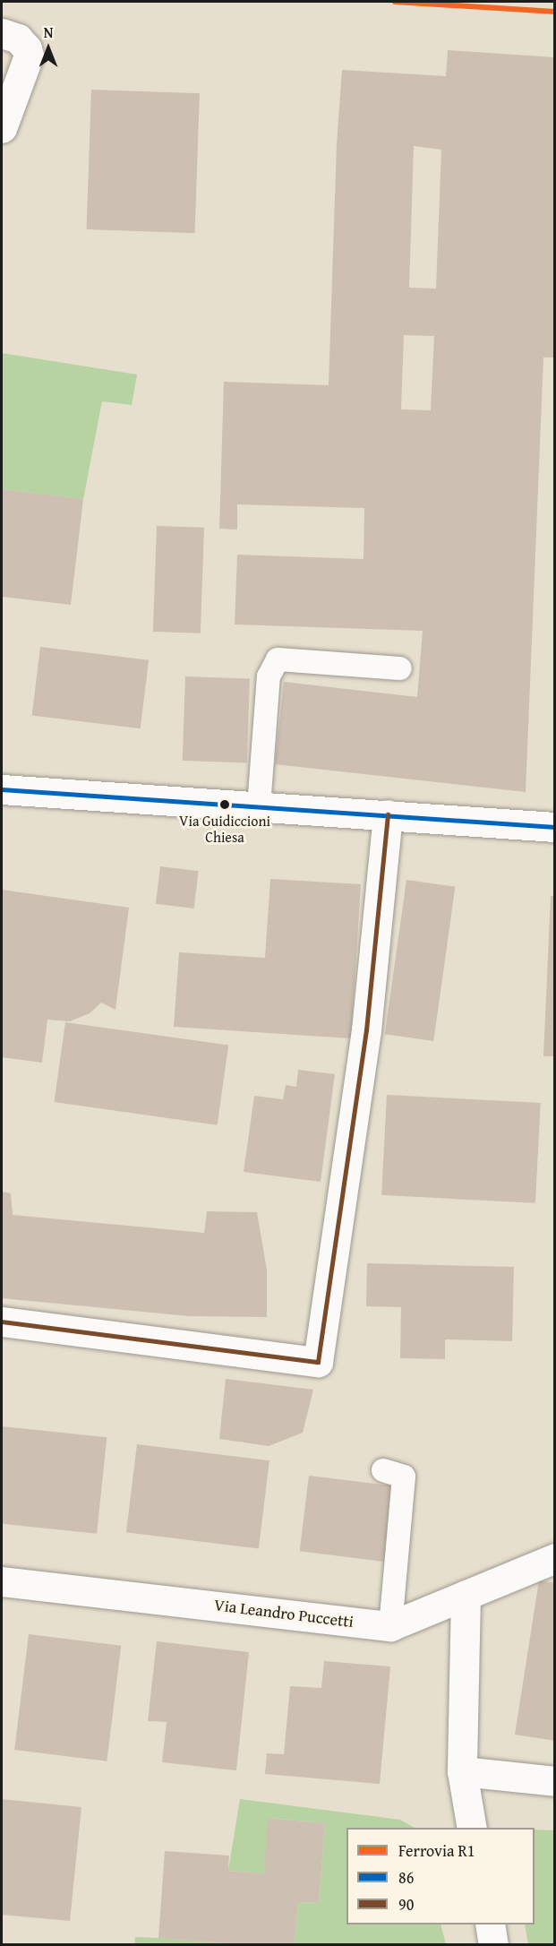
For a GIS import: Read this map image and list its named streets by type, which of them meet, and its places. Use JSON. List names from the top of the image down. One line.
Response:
{"streets":{"street":["Via Leandro Puccetti"]},"places":["Via Guidiccioni Chiesa"],"lines":["rail line R1","transit line 86","transit line 90"],"legend":["Ferrovia R1","86","90"],"north":"top"}
